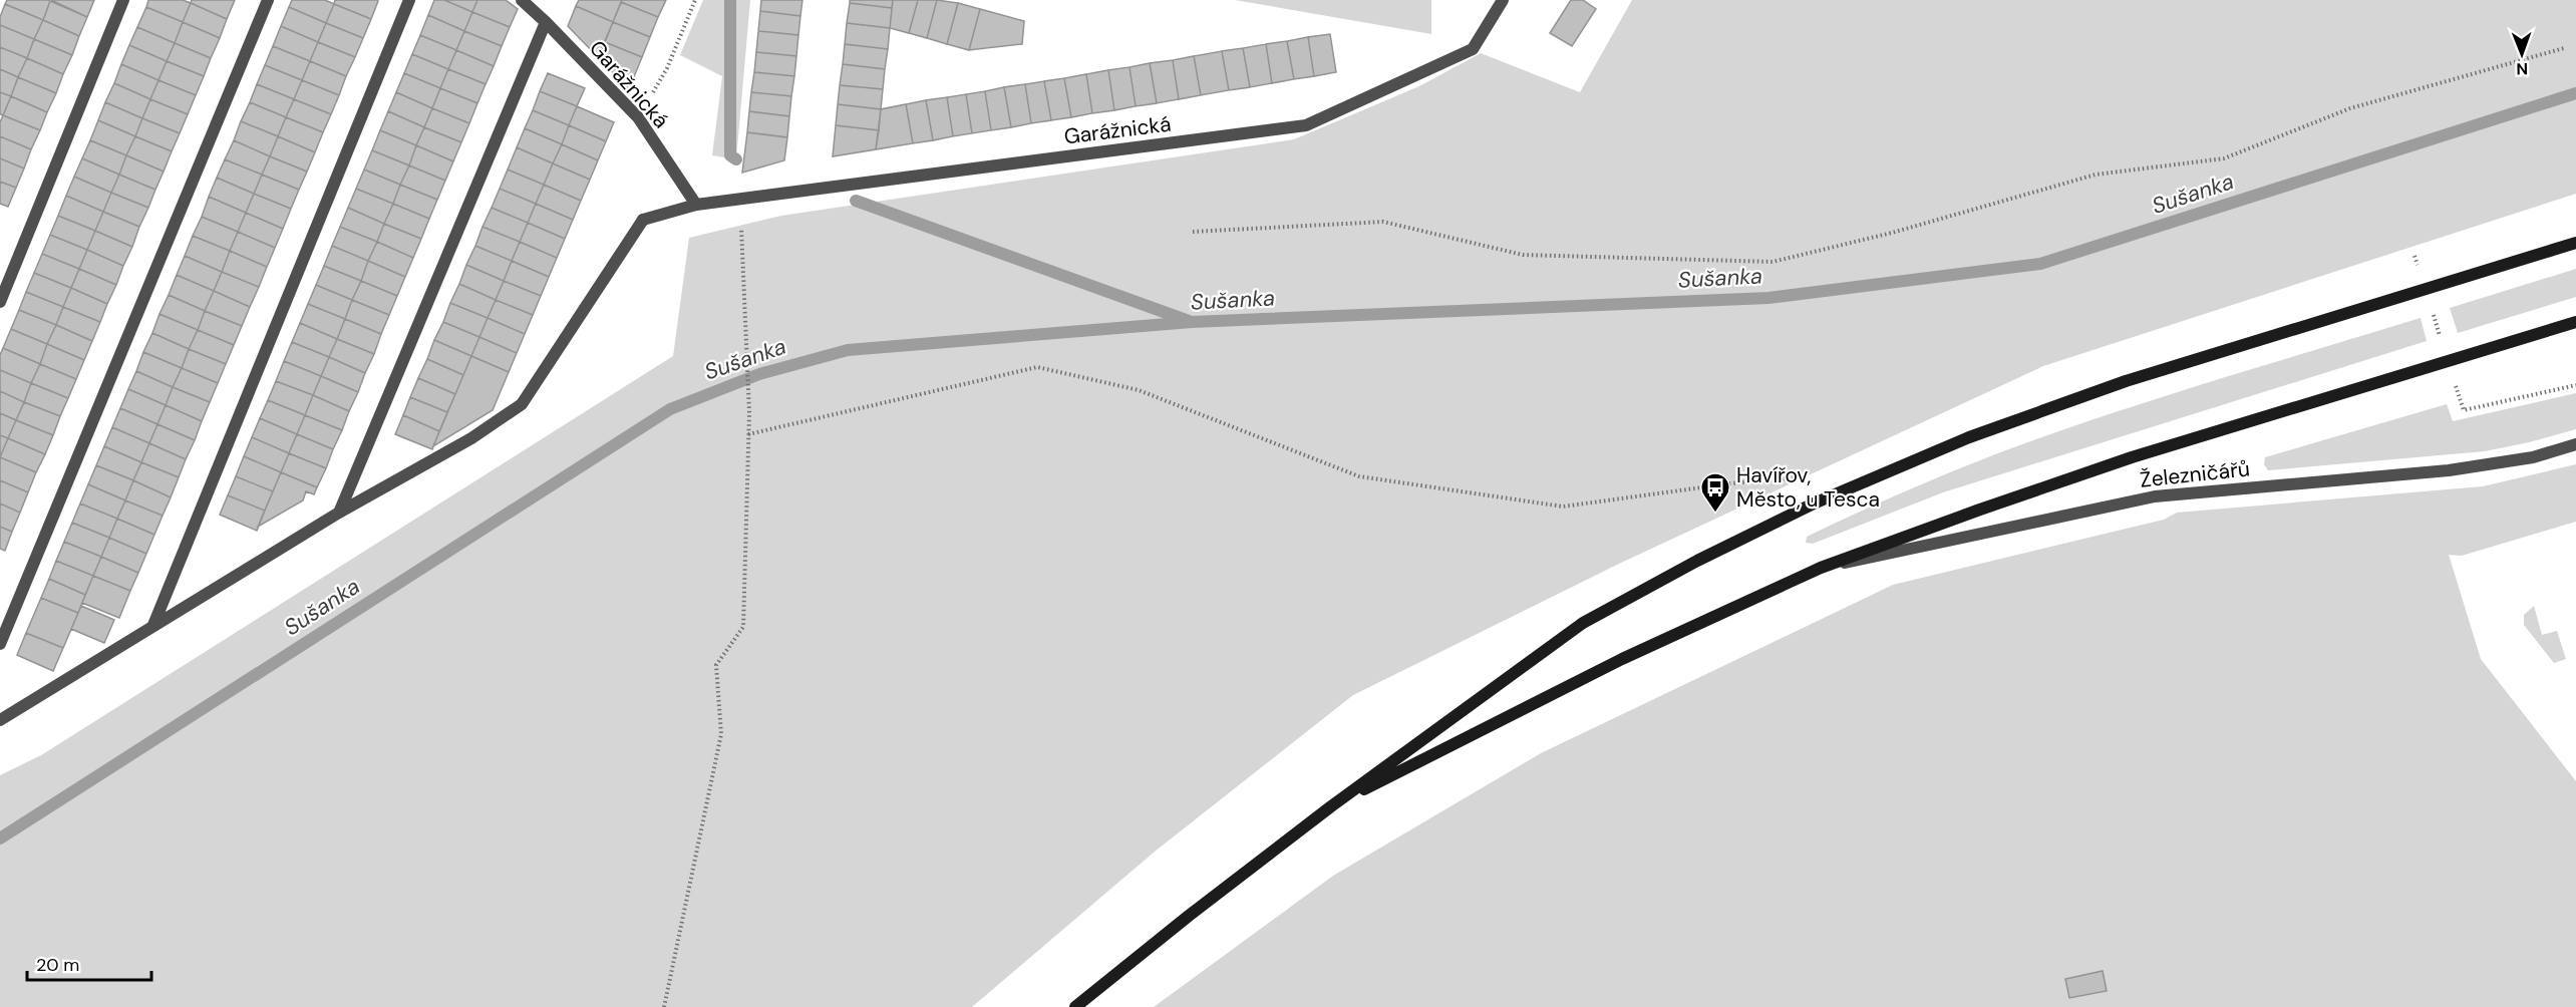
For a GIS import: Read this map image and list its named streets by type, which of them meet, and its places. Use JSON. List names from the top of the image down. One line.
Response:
{"streets":{"street":["Garážnická","Železničářů"]},"water":["Sušanka"],"places":{"bus stop":["Havířov, Město, u Tesca"]},"scale_bar":"20 m","north":"bottom"}
